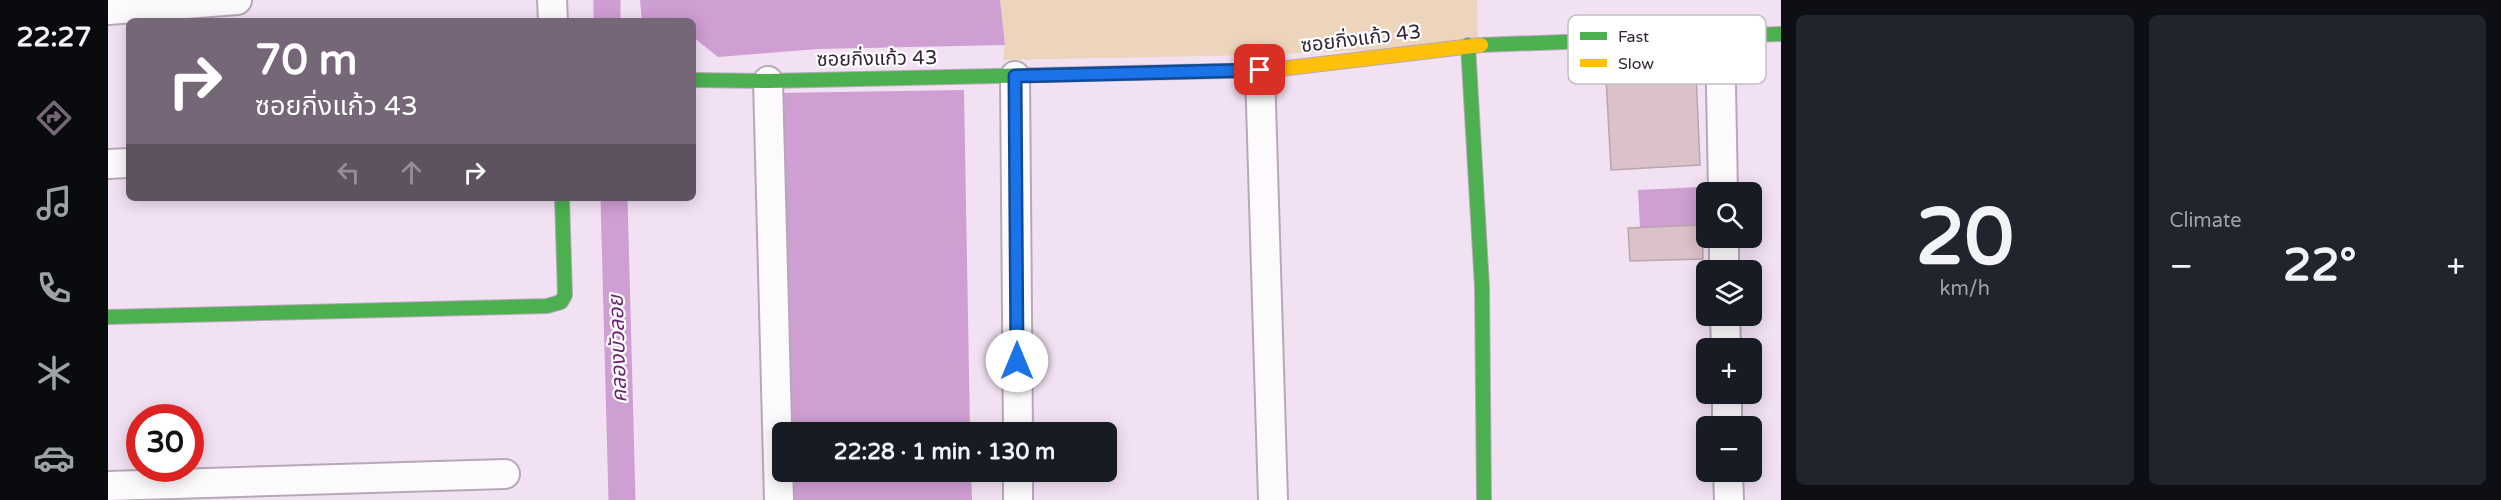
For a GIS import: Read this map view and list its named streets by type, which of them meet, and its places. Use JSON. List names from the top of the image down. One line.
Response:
{"streets":{"street":["ซอยกิ่งแก้ว 43"]},"water":["คลองบัวลอย"],"legend":["Fast","Slow"],"page":{"tabs":"22:27","tile":[["20","km/h"],"Climate"],"turn":["70 m","ซอยกิ่งแก้ว 43"],"map_buttons":["+","−"],"heat":["−","22°","+"],"limit":"30","trip":"22:28 · 1 min · 130 m"}}
